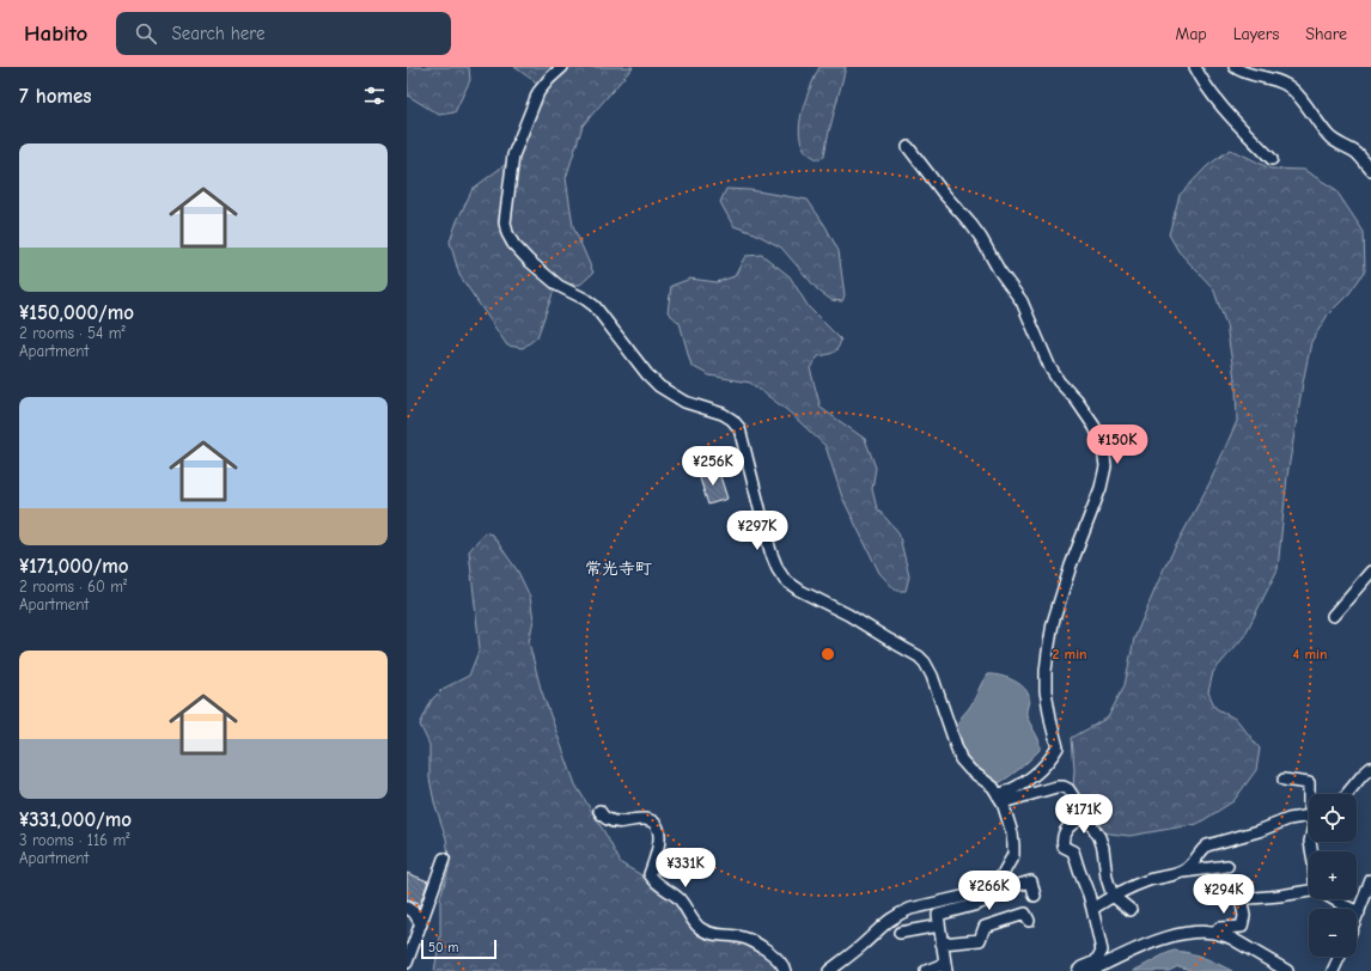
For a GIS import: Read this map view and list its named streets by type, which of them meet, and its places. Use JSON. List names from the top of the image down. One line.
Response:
{"districts":["常光寺町"],"scale_bar":"50 m","page":{"header":"Habito","search":"Search here","nav":["Map","Layers","Share"],"heading":"7 homes","list":[{"name":"¥150,000/mo","note":"2 rooms · 54 m² · Apartment"},{"name":"¥171,000/mo","note":"2 rooms · 60 m² · Apartment"},{"name":"¥331,000/mo","note":"3 rooms · 116 m² · Apartment"}],"price":["¥150K","¥256K","¥297K","¥171K","¥331K","¥266K","¥294K"],"map_buttons":["+","−"],"scale":"50 m"},"rings":["2 min","4 min"]}
